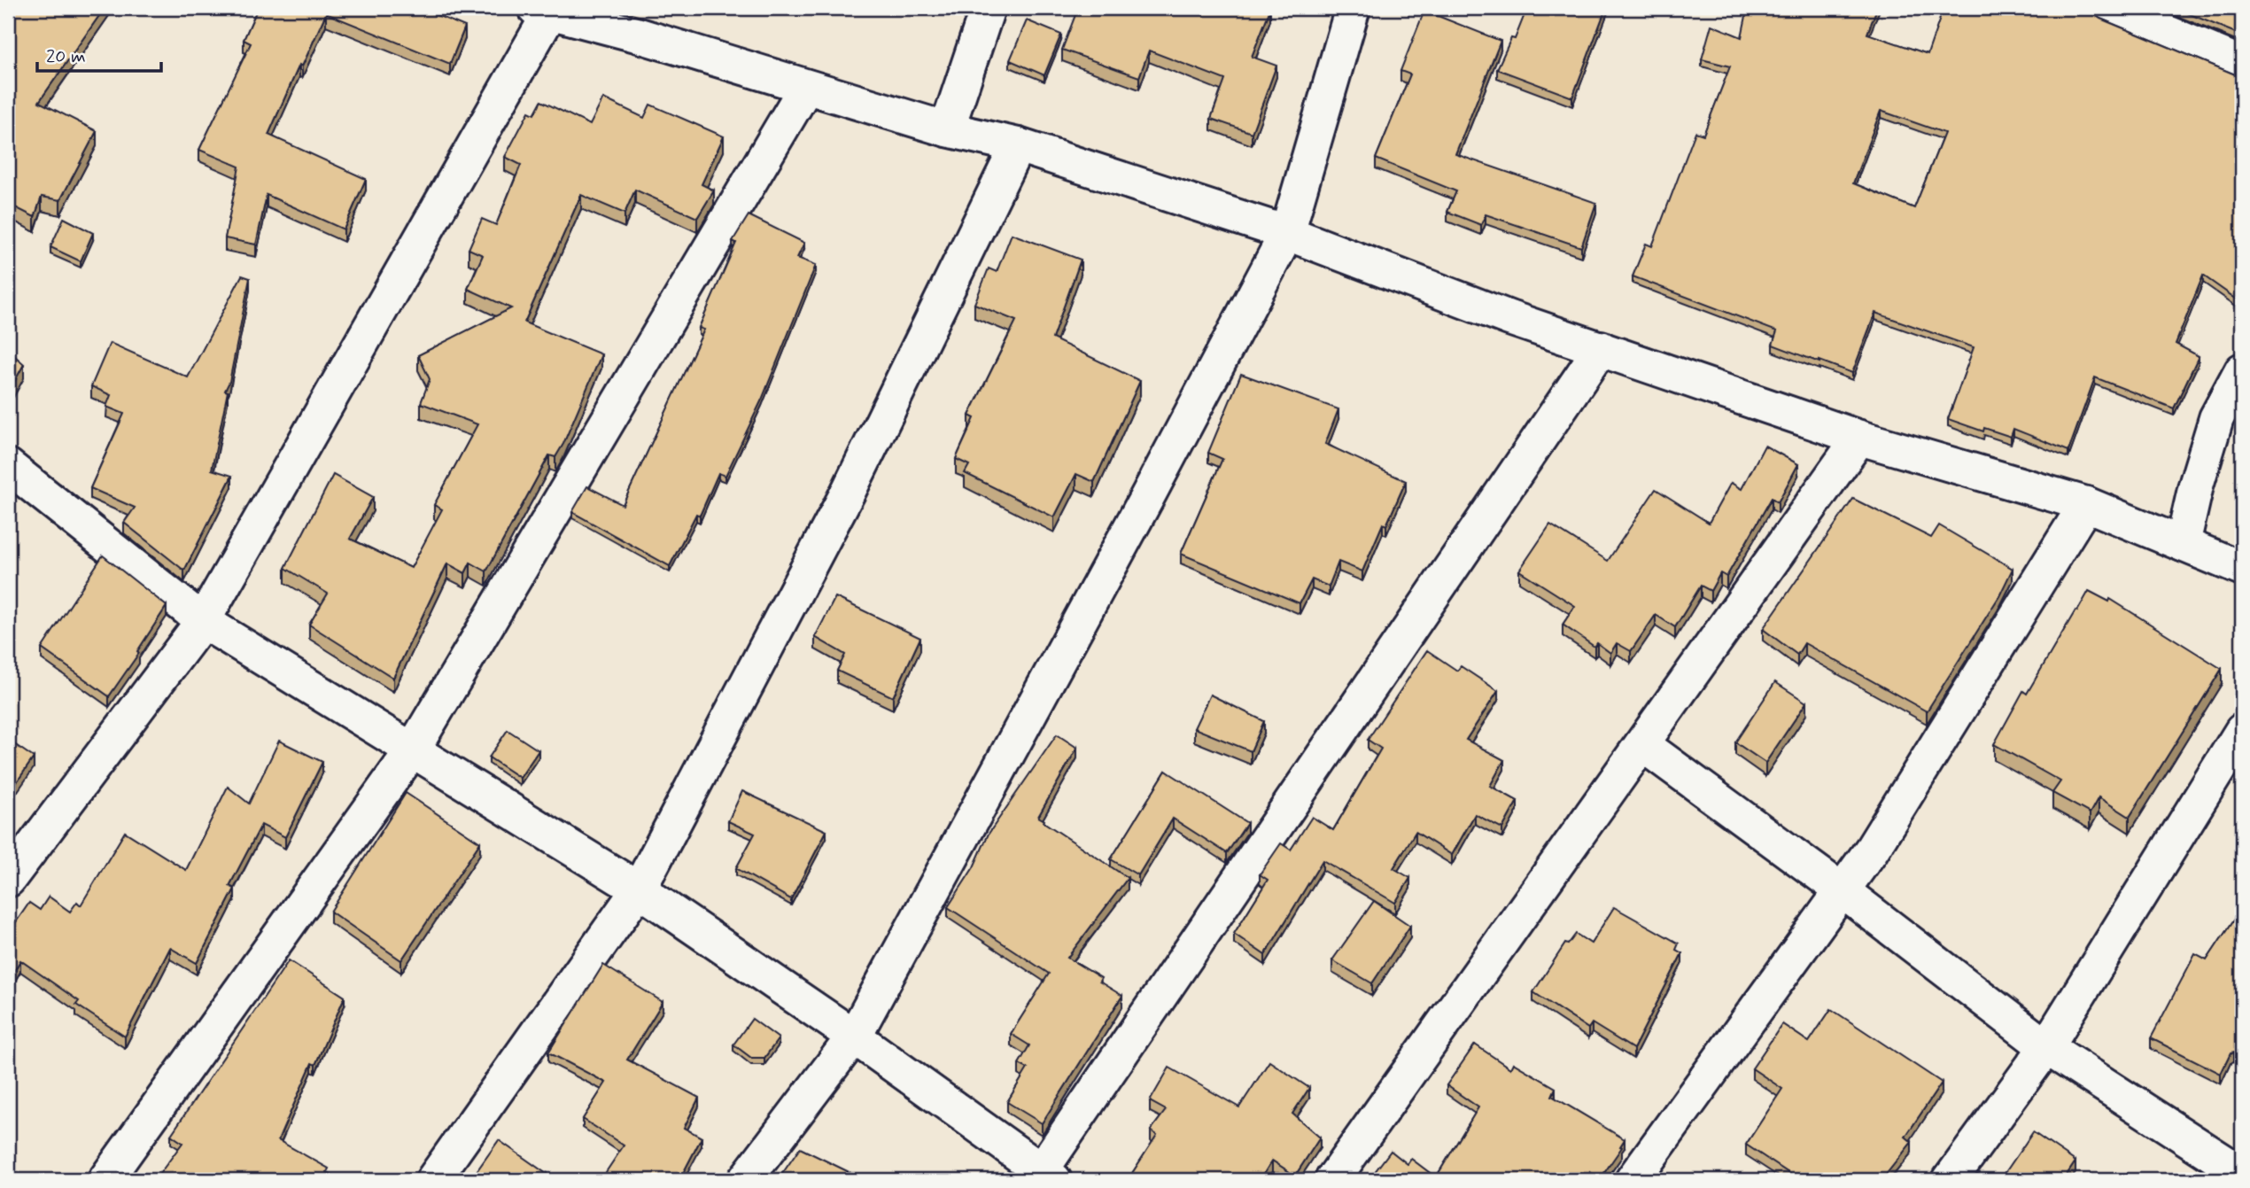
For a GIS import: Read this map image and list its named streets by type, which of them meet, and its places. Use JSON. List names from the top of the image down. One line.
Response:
{"scale_bar":"20 m"}
